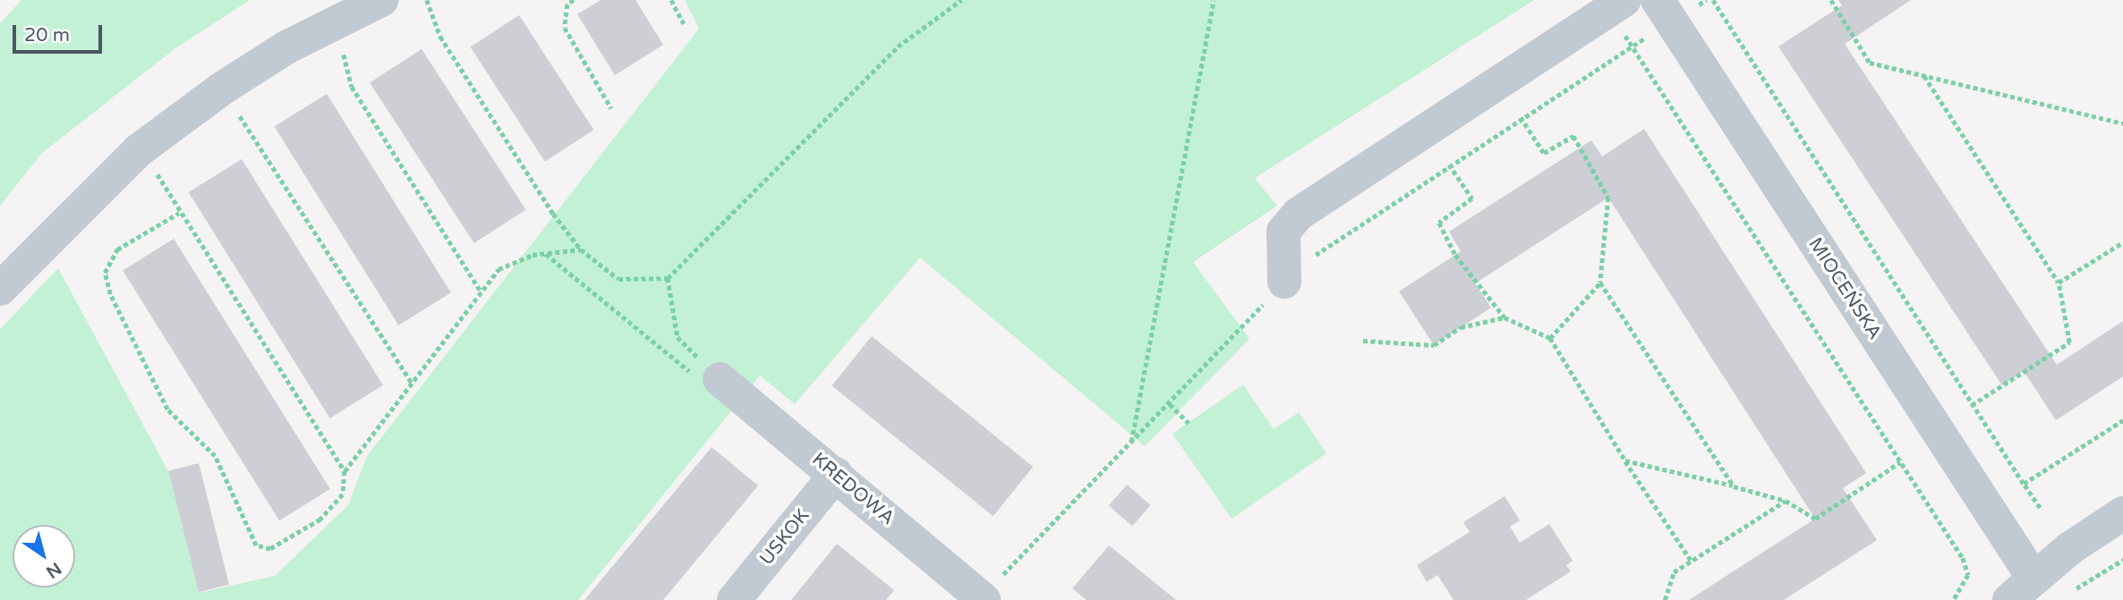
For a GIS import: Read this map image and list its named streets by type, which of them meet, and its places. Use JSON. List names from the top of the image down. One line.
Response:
{"streets":{"street":["MIOCEŃSKA","KREDOWA","USKOK"]},"crossings":[["KREDOWA","USKOK"]],"scale_bar":"20 m","north":"bottom right"}
